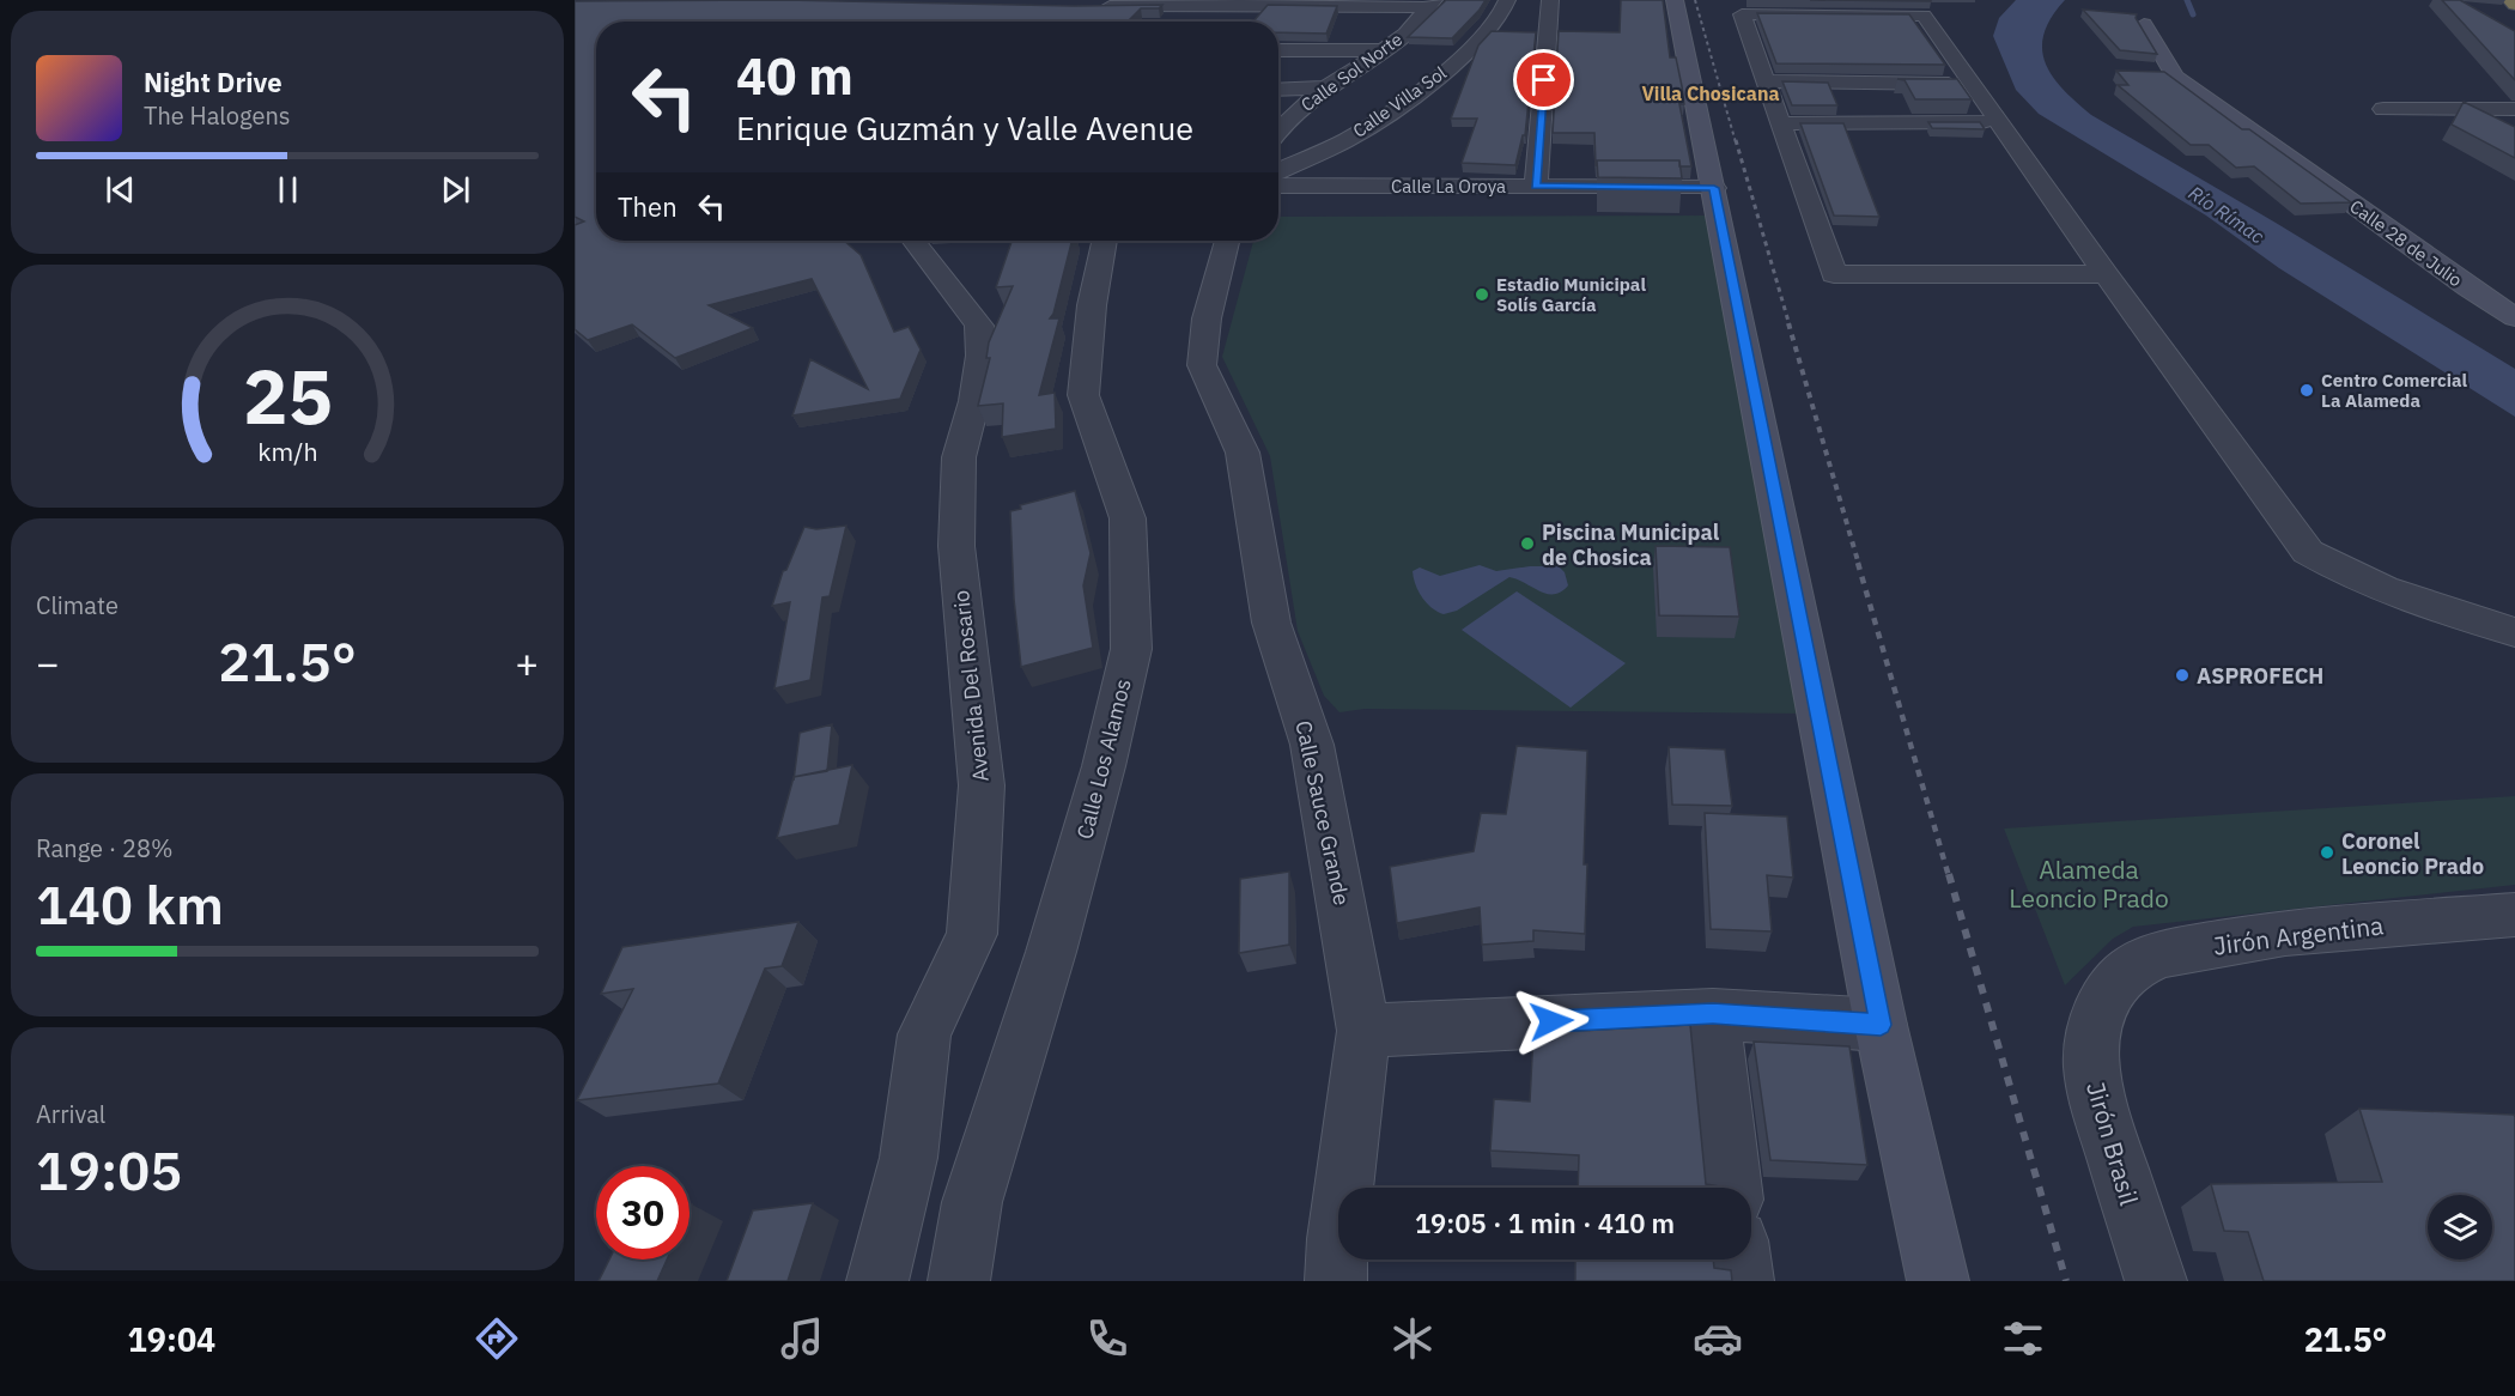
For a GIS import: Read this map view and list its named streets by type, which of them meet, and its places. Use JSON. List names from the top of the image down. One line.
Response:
{"streets":{"street":["Calle Sol Norte","Calle Villa Sol","Calle La Oroya","Calle 28 de Julio","Avenida Del Rosario","Calle Los Alamos","Calle Sauce Grande","Jirón Argentina","Jirón Brasil"]},"crossings":[["Jirón Argentina","Jirón Brasil"]],"districts":["Villa Chosicana"],"water":["Río Rímac"],"parks":["Alameda Leoncio Prado"],"places":["Estadio Municipal Solís García","Centro Comercial La Alameda","Piscina Municipal de Chosica","ASPROFECH","Coronel Leoncio Prado"],"page":{"turn":["40 m","Enrique Guzmán y Valle Avenue"],"song":["Night Drive","The Halogens"],"then":"Then","tile":["Climate",["Range · 28%","140 km"],["Arrival","19:05"]],"heat":["−","21.5°","+"],"limit":"30","trip":"19:05 · 1 min · 410 m","tabs":["19:04","21.5°"],"gauge":["25","km/h"]}}
